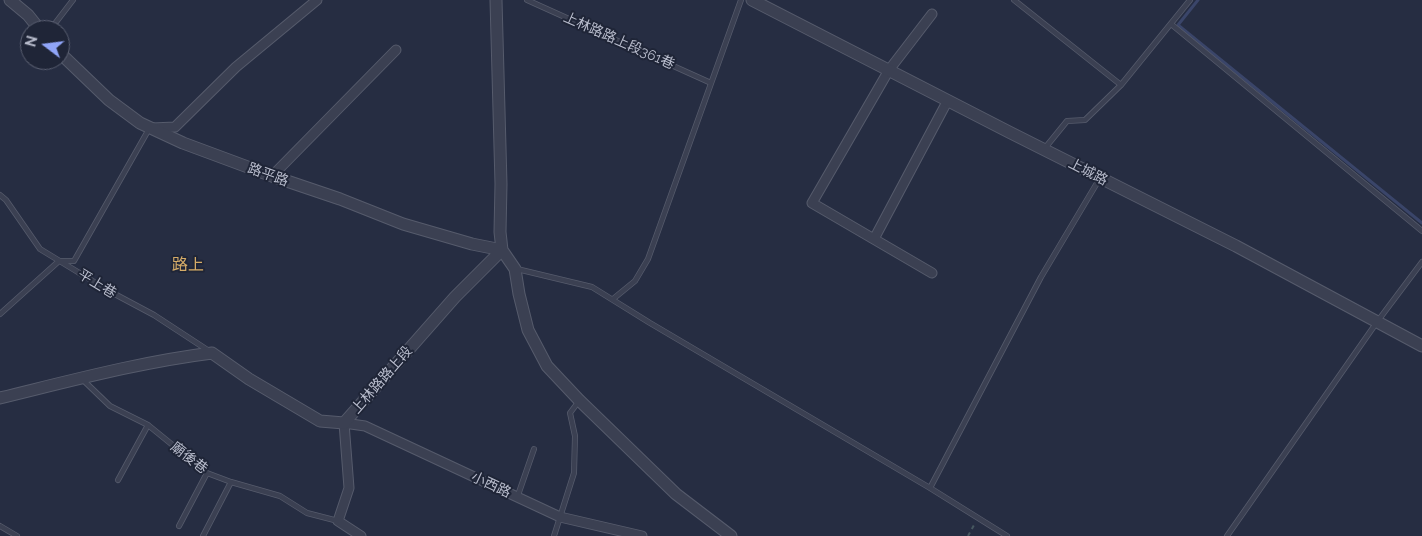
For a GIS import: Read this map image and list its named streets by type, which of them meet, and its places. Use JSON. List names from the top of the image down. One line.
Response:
{"streets":{"street":["上城路","路平路","上林路路上段","小西路"],"lane":["上林路路上段361巷","平上巷","廟後巷"]},"crossings":[["路平路","上林路路上段"],["平上巷","上林路路上段"],["上林路路上段","小西路"]],"districts":["路上"],"north":"left"}
